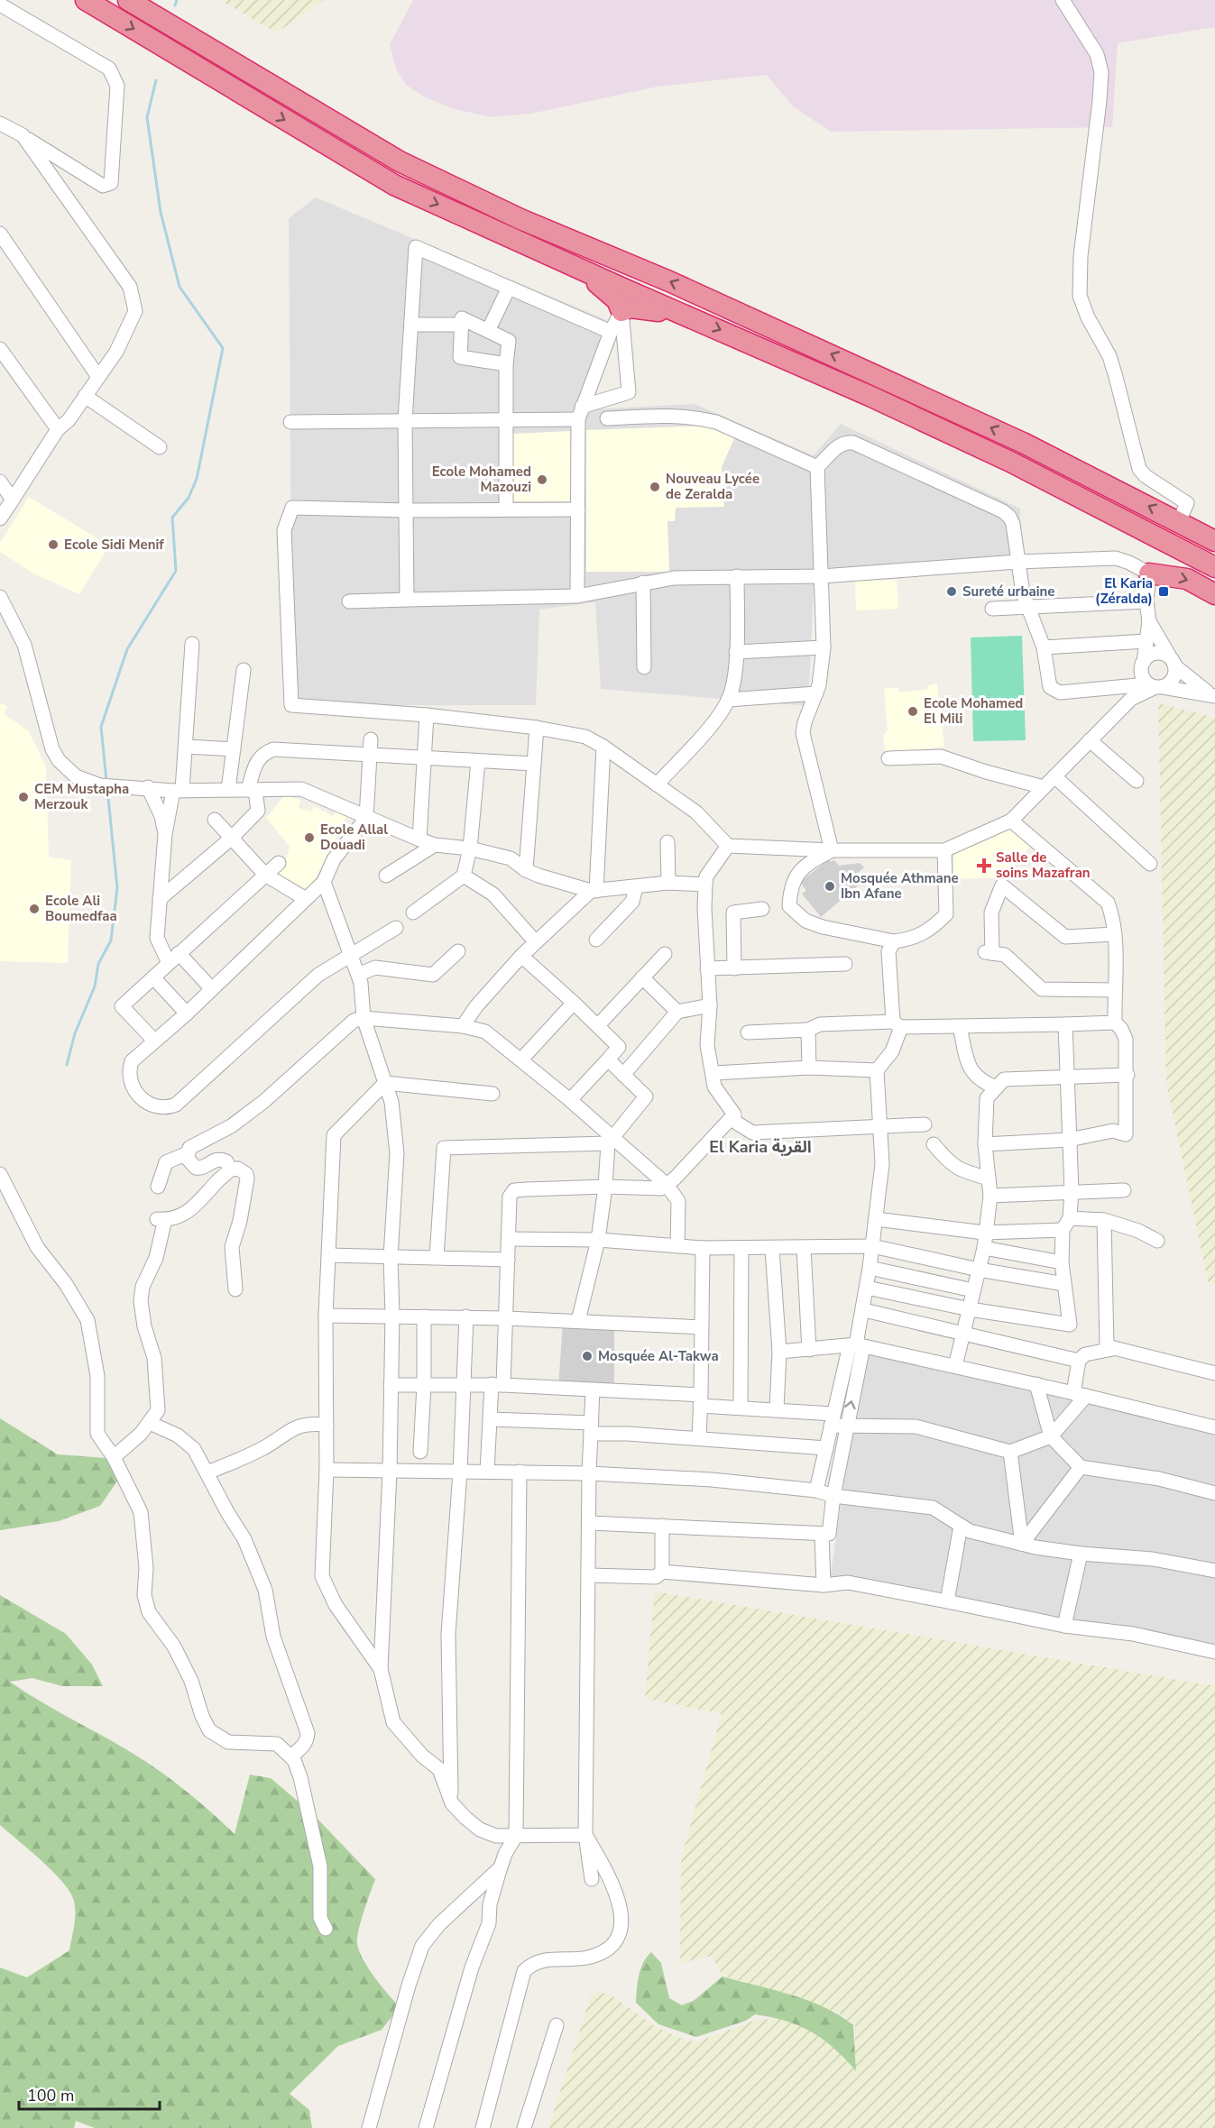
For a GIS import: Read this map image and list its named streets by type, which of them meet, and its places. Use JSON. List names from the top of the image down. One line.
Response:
{"districts":["El Karia القرية"],"places":{"other":["Ecole Mohamed Mazouzi","Nouveau Lycée de Zeralda","Ecole Sidi Menif","Sureté urbaine","Ecole Mohamed El Mili","CEM Mustapha Merzouk","Ecole Allal Douadi","Mosquée Athmane Ibn Afane","Ecole Ali Boumedfaa","Mosquée Al-Takwa"],"transit":["El Karia (Zéralda)"],"health":["Salle de soins Mazafran"]},"scale_bar":"100 m"}
